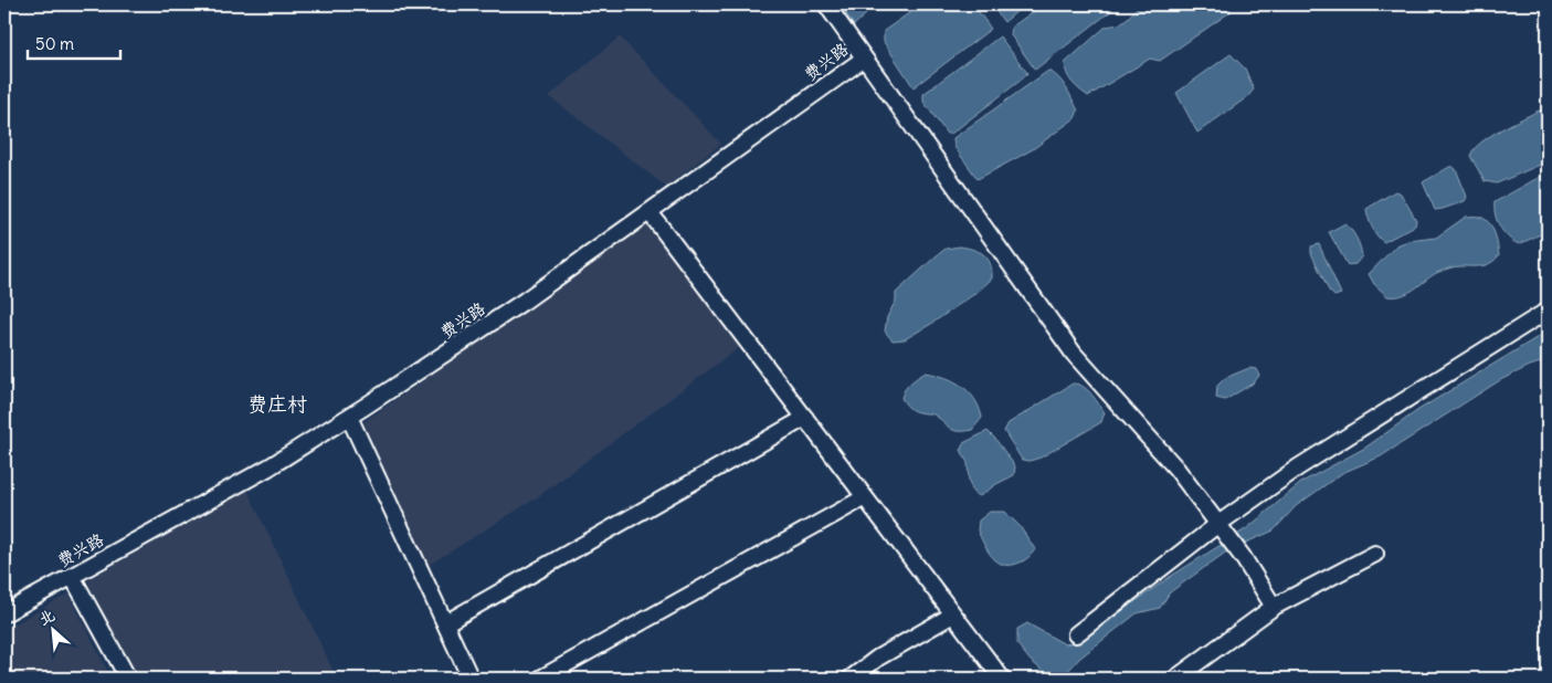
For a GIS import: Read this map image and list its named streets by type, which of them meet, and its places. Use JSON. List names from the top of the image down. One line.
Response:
{"streets":{"street":["费兴路"]},"districts":["费庄村"],"scale_bar":"50 m","north":"top left"}
